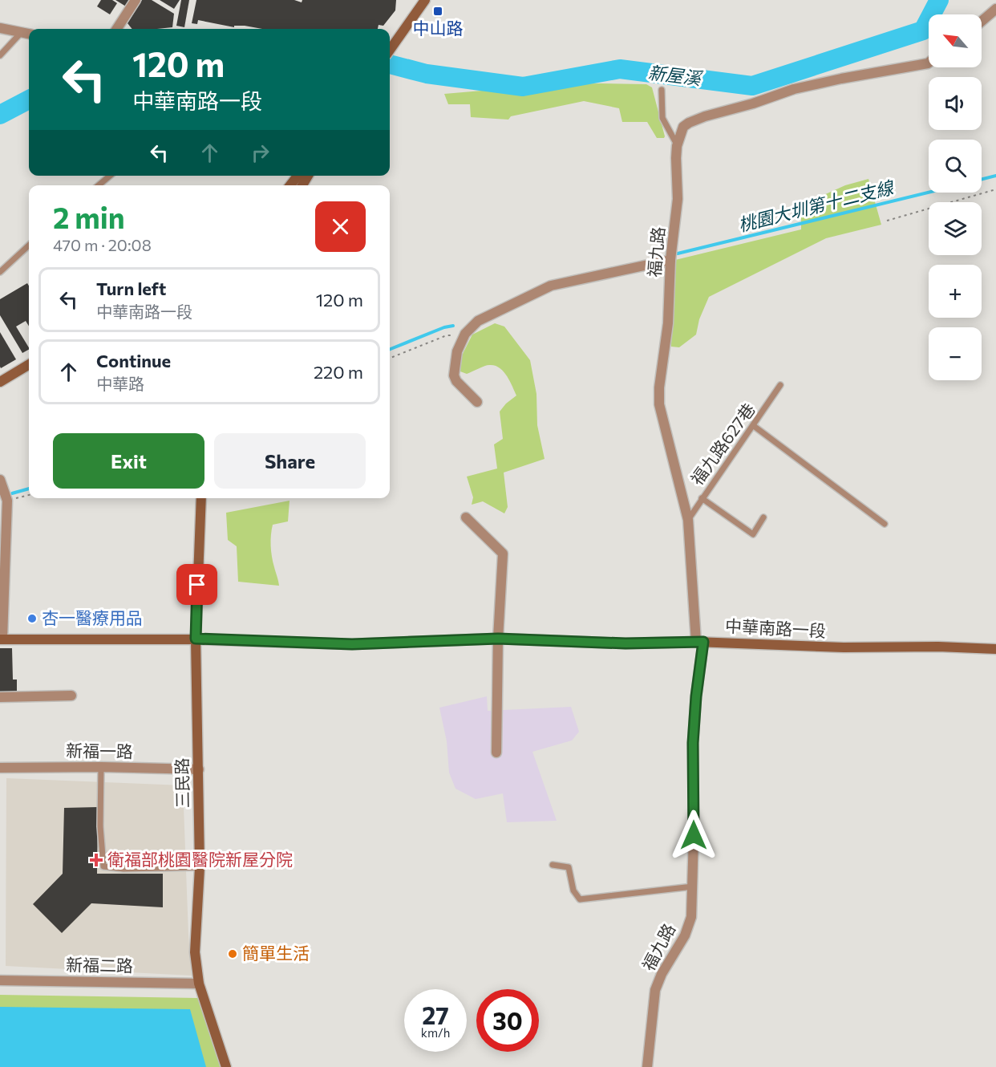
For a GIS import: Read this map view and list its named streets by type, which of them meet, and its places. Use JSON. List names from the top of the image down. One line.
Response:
{"streets":{"main road":["中華南路一段","三民路"],"street":["福九路","新福一路","新福二路"],"lane":["福九路627巷"]},"crossings":[["福九路","福九路627巷"],["福九路","中華南路一段"],["中華南路一段","三民路"],["新福一路","三民路"],["三民路","新福二路"]],"water":["新屋溪","桃園大圳第十二支線"],"places":{"transit":["中山路"],"other":["杏一醫療用品","簡單生活"],"health":["衛福部桃園醫院新屋分院"]},"north":"top left","page":{"map_buttons":["+","−"],"turn":["120 m","中華南路一段"],"heading":["2 min","470 m · 20:08"],"list":[{"name":"Turn left","note":"中華南路一段","value":"120 m"},{"name":"Continue","note":"中華路","value":"220 m"}],"buttons":["Exit","Share"],"speed":"27 km/h","limit":"30"}}
